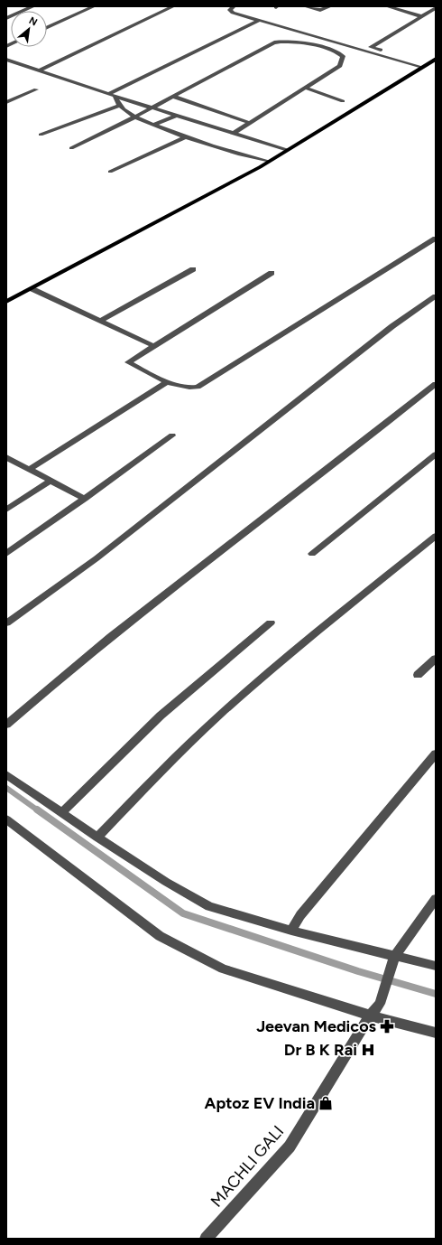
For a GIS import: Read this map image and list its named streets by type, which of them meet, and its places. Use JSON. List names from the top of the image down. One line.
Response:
{"streets":{"street":["MACHLI GALI"]},"places":{"pharmacy":["Jeevan Medicos"],"hospital":["Dr B K Rai"],"shop":["Aptoz EV India"]},"north":"top right"}
